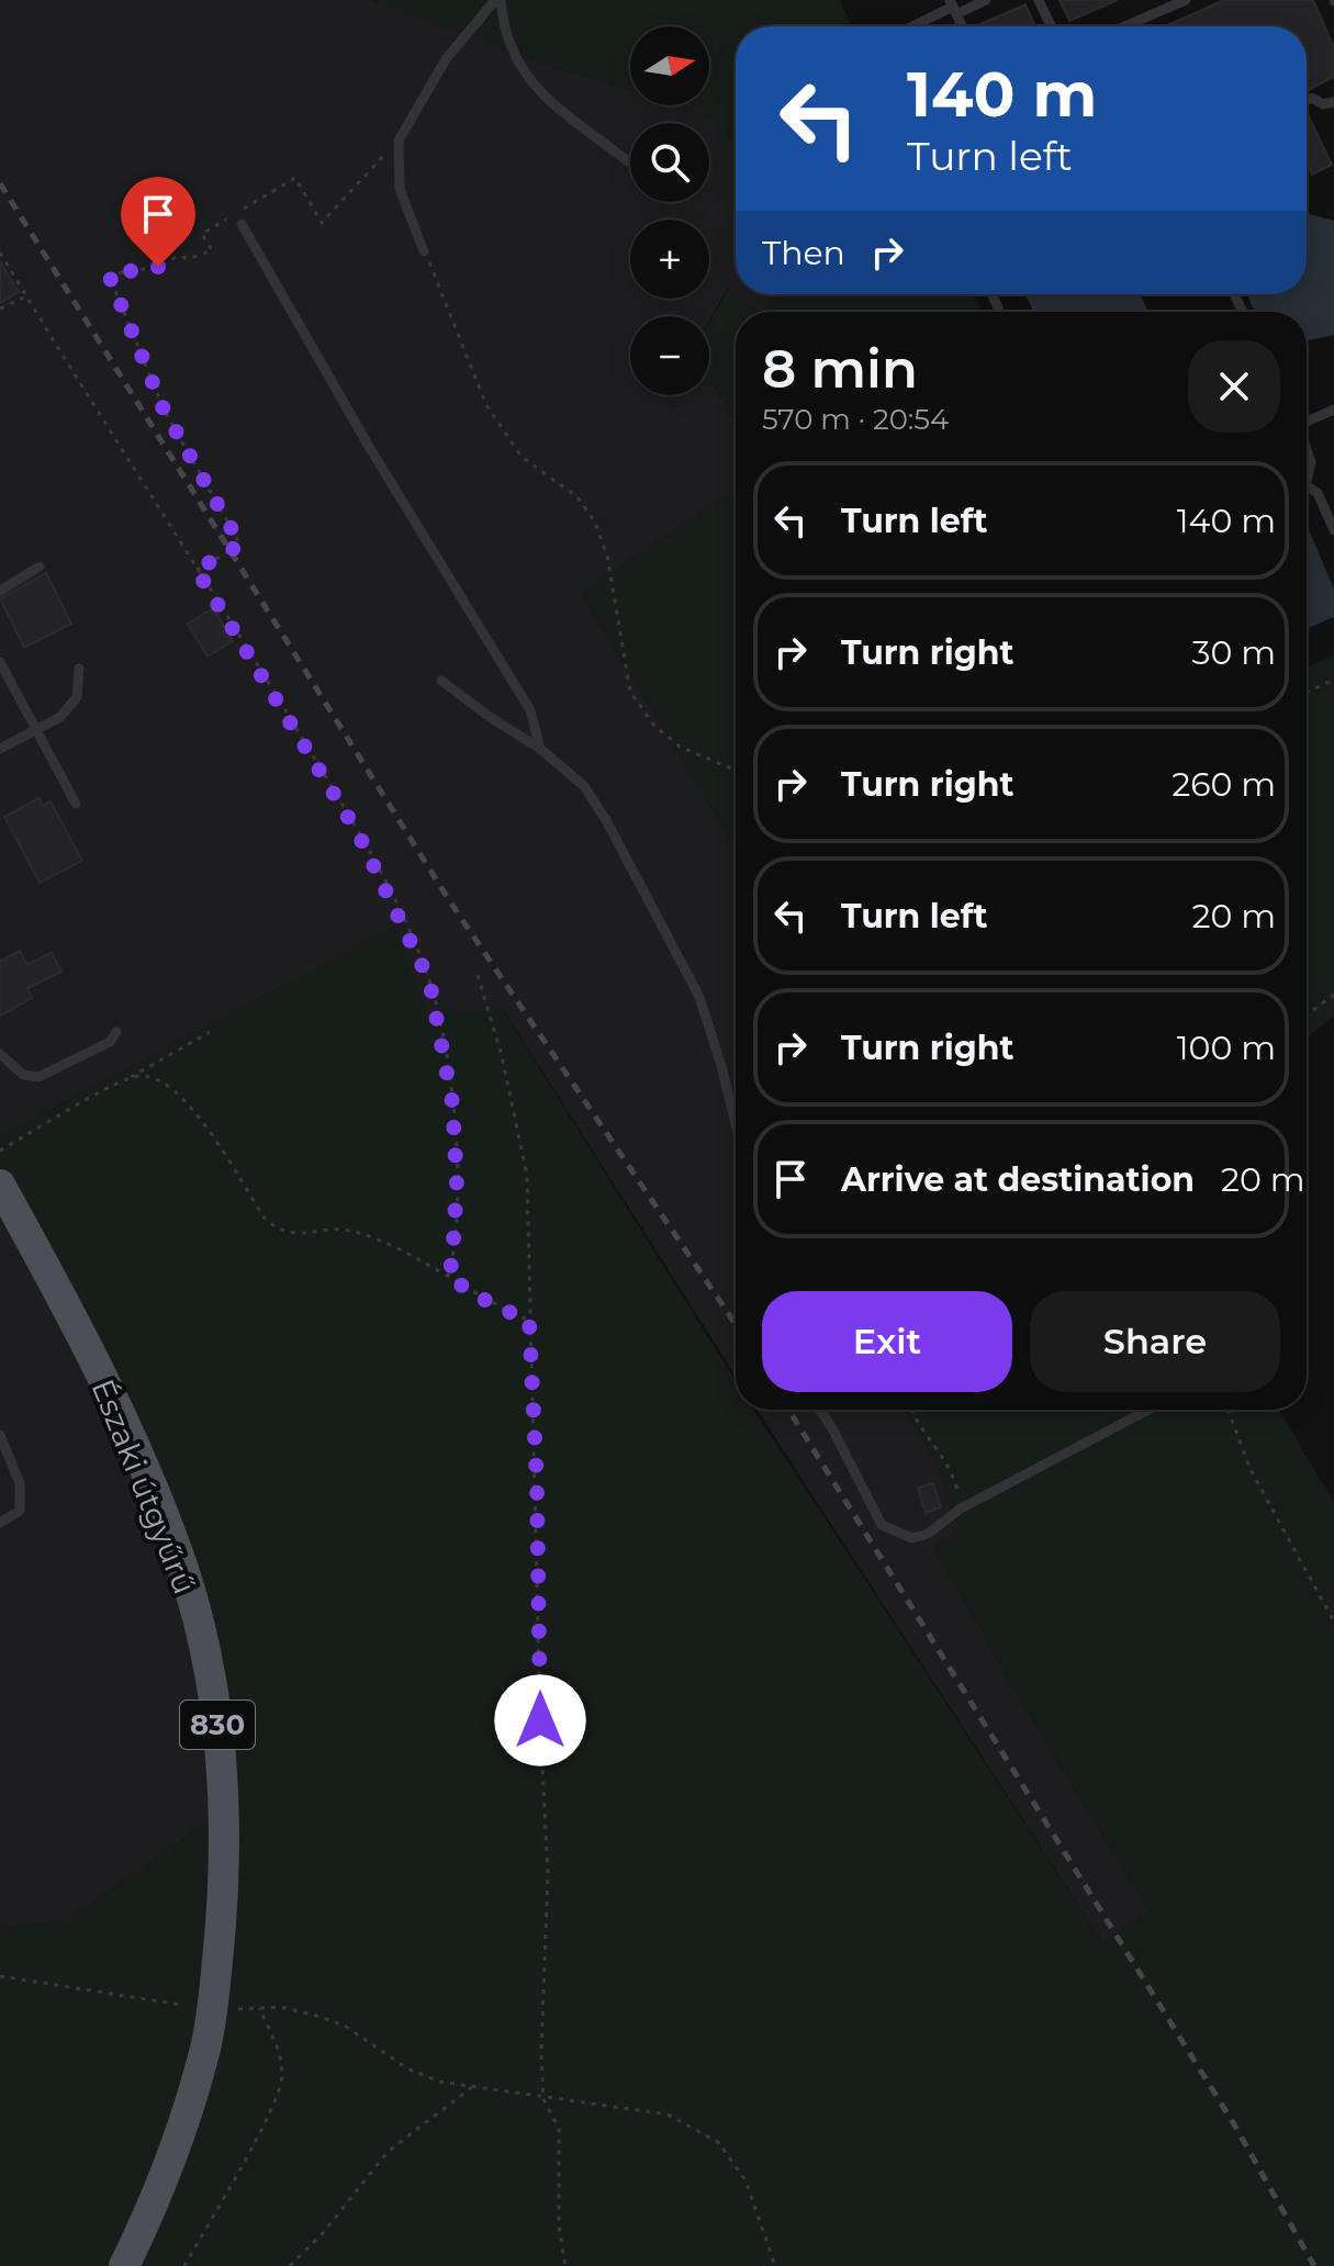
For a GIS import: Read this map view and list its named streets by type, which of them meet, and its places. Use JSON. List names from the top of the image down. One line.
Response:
{"streets":{"main road":["Északi útgyűrű","830"]},"north":"right","page":{"map_buttons":["+","−"],"turn":["140 m","Turn left"],"then":"Then","heading":["8 min","570 m · 20:54"],"list":[{"name":"Turn left","value":"140 m"},{"name":"Turn right","value":"30 m"},{"name":"Turn right","value":"260 m"},{"name":"Turn left","value":"20 m"},{"name":"Turn right","value":"100 m"},{"name":"Arrive at destination","value":"20 m"}],"buttons":["Exit","Share"]}}
